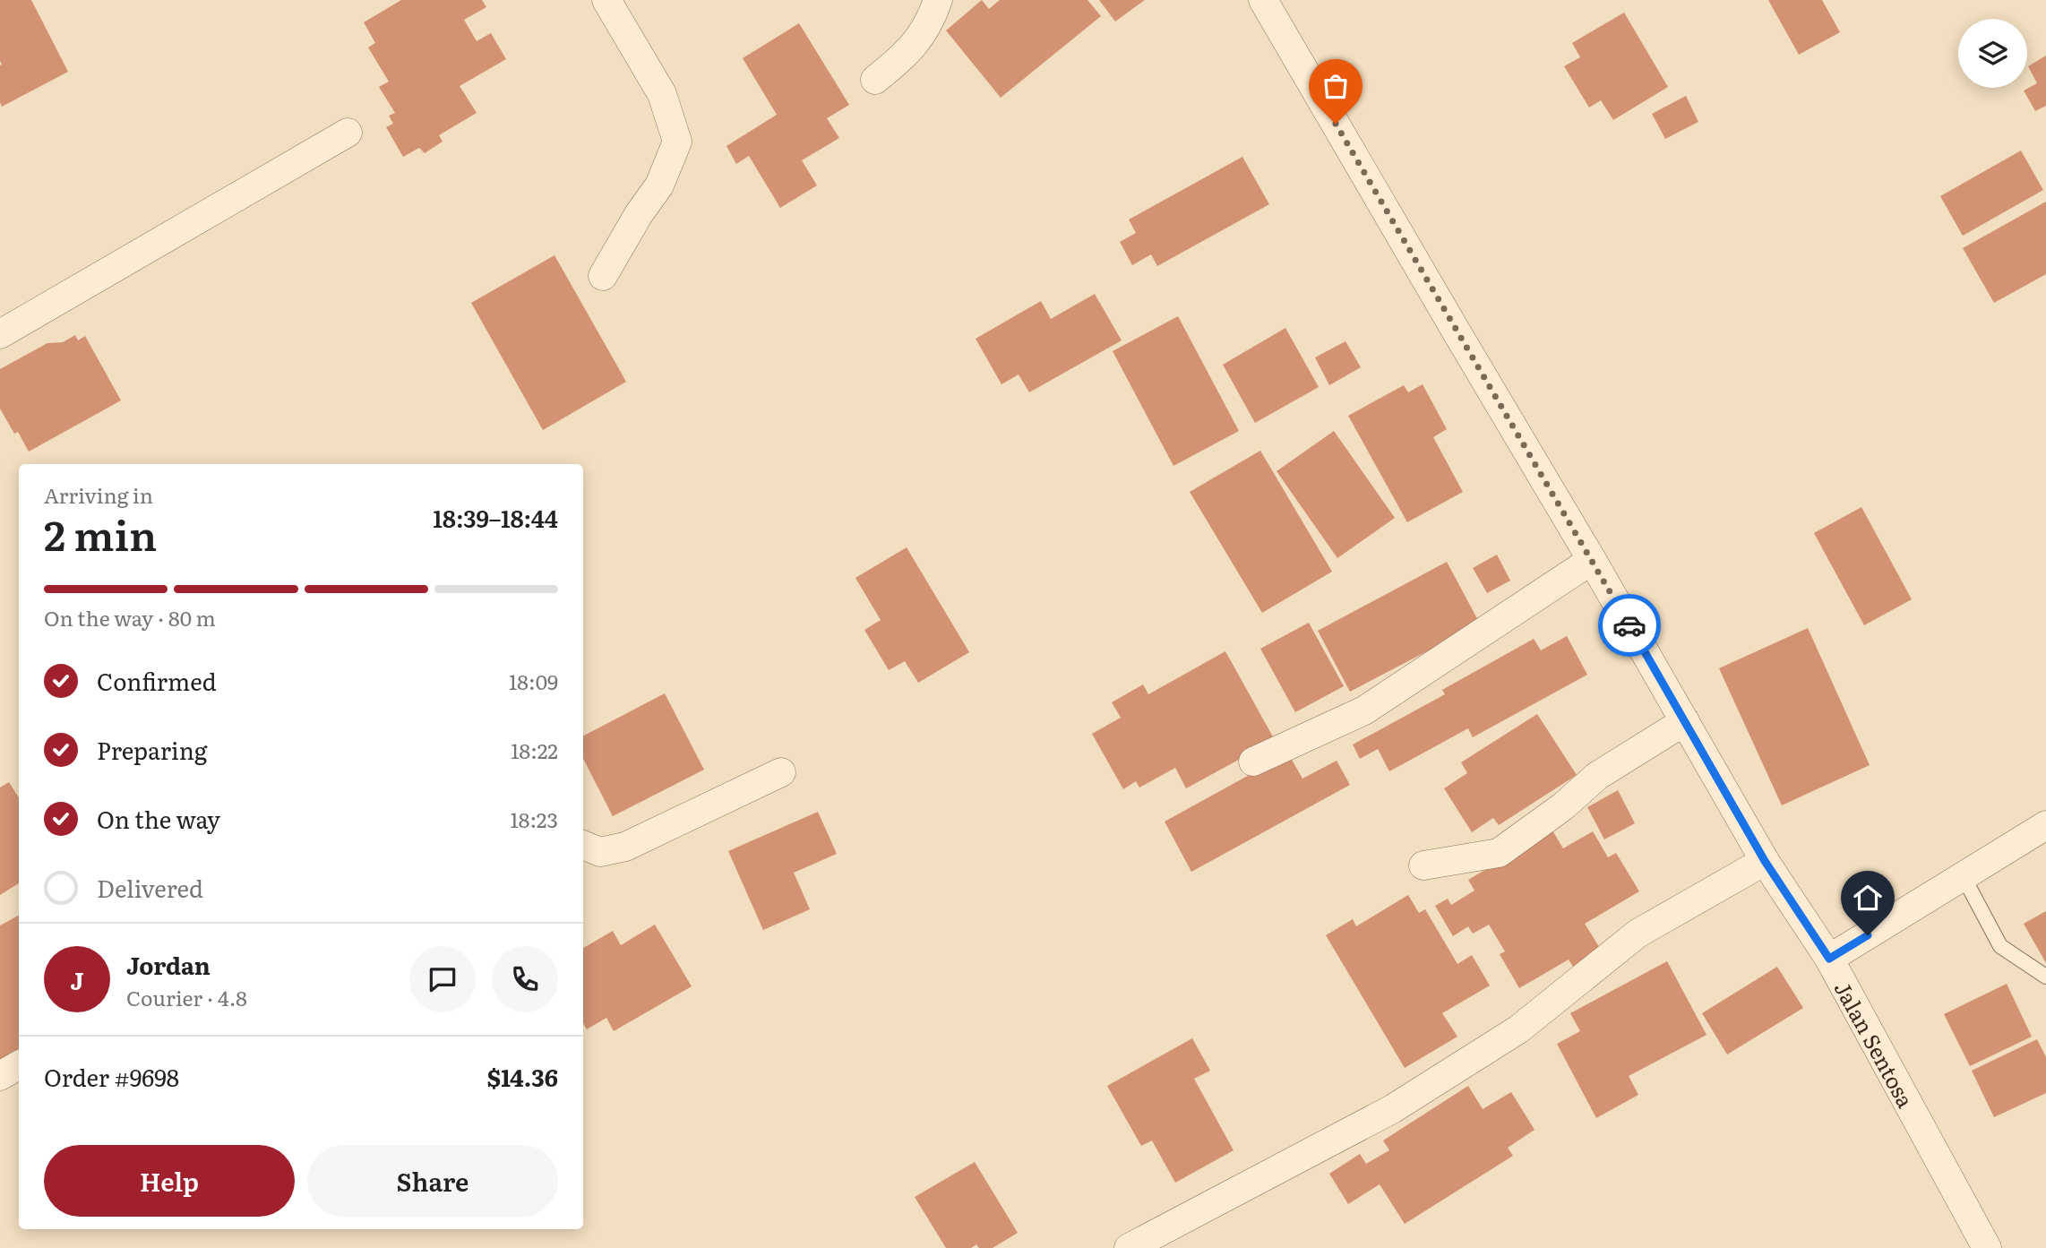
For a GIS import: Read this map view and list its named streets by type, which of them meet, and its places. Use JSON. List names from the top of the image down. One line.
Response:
{"streets":{"street":["Jalan Sentosa"]},"page":{"heading":["2 min","Arriving in","18:39–18:44"],"panel":["Jordan","Courier · 4.8","Order #9698","$14.36"],"bar":"On the way · 80 m","list":[["Confirmed","18:09"],["Preparing","18:22"],["On the way","18:23"],"Delivered"],"round":"J","buttons":["Help","Share"]}}
